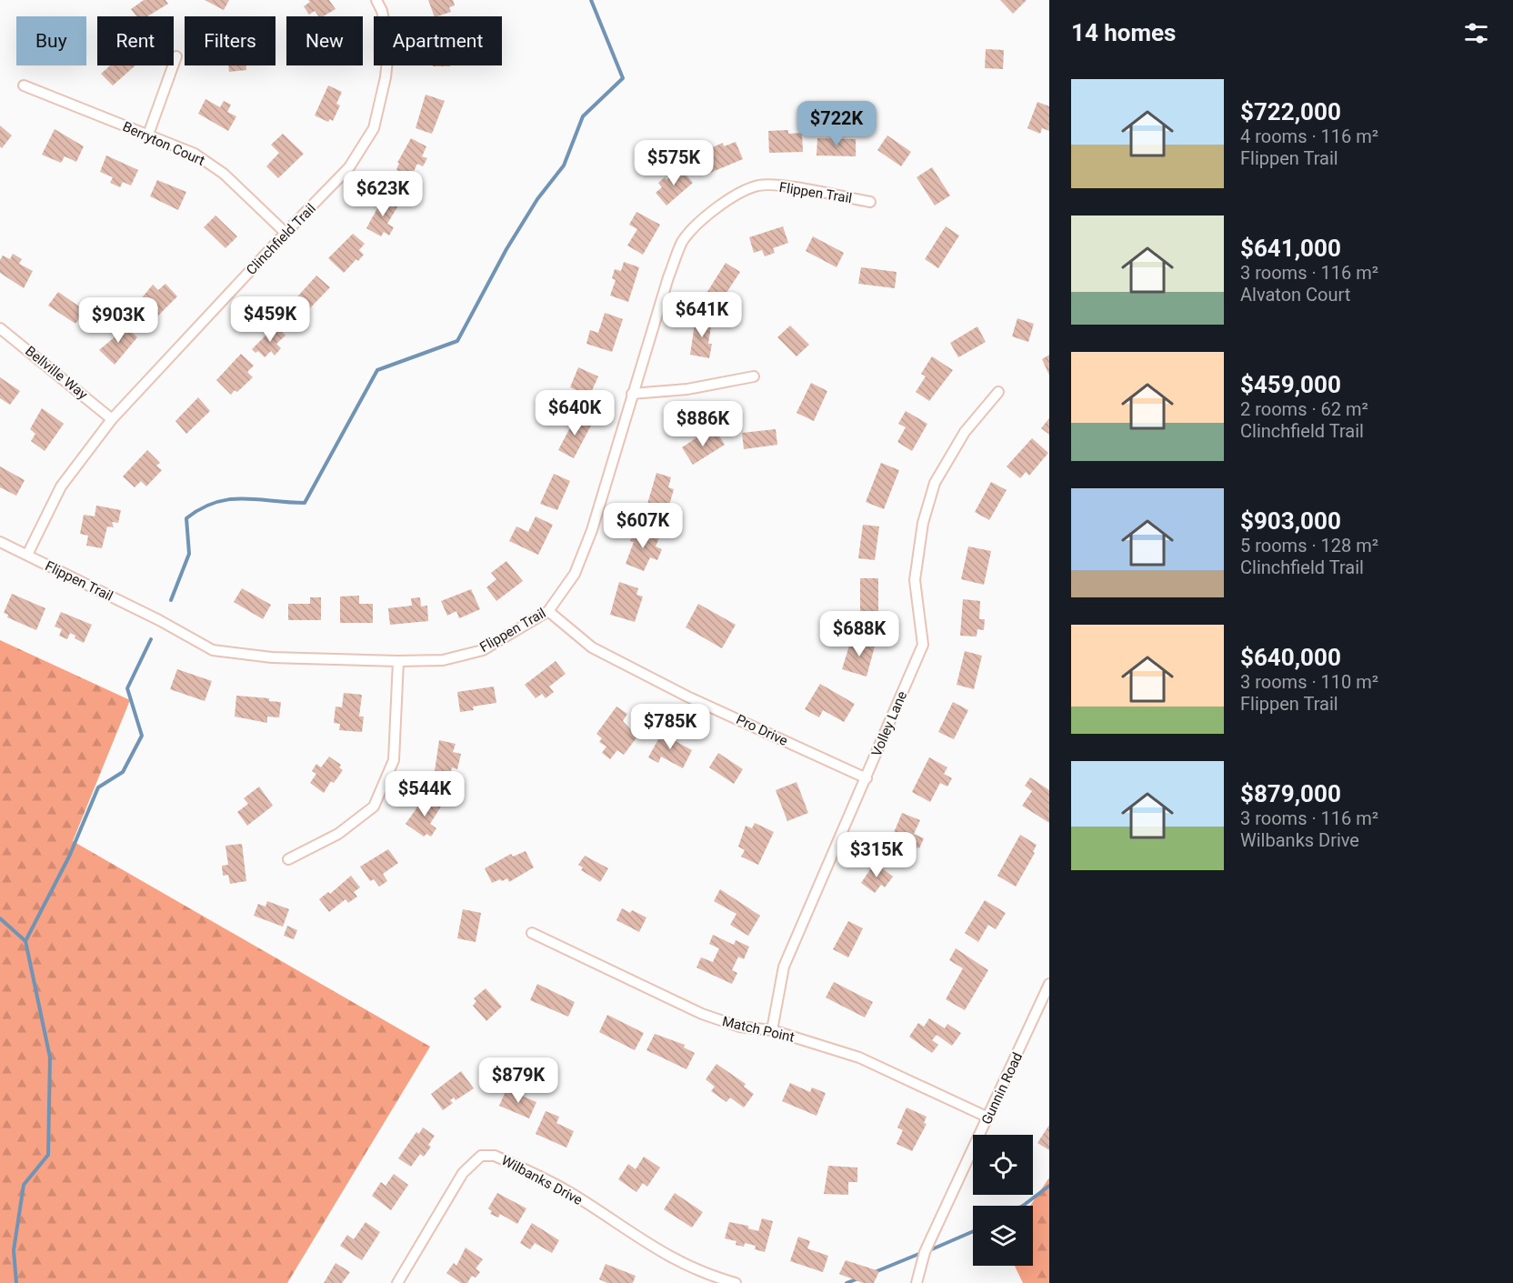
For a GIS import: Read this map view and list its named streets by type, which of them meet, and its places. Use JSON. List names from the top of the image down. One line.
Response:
{"streets":{"street":["Berryton Court","Flippen Trail","Clinchfield Trail","Bellville Way","Volley Lane","Pro Drive","Match Point","Gunnin Road","Wilbanks Drive"]},"crossings":[["Berryton Court","Clinchfield Trail"],["Flippen Trail","Clinchfield Trail"],["Flippen Trail","Pro Drive"],["Clinchfield Trail","Bellville Way"],["Volley Lane","Pro Drive"],["Volley Lane","Match Point"],["Match Point","Gunnin Road"]],"page":{"heading":"14 homes","chip":["Buy","Rent","Filters","New","Apartment"],"list":[{"name":"$722,000","note":"4 rooms · 116 m² · Flippen Trail"},{"name":"$641,000","note":"3 rooms · 116 m² · Alvaton Court"},{"name":"$459,000","note":"2 rooms · 62 m² · Clinchfield Trail"},{"name":"$903,000","note":"5 rooms · 128 m² · Clinchfield Trail"},{"name":"$640,000","note":"3 rooms · 110 m² · Flippen Trail"},{"name":"$879,000","note":"3 rooms · 116 m² · Wilbanks Drive"}],"price":["$722K","$575K","$623K","$641K","$459K","$903K","$640K","$886K","$607K","$688K","$785K","$544K","$315K","$879K"]}}
